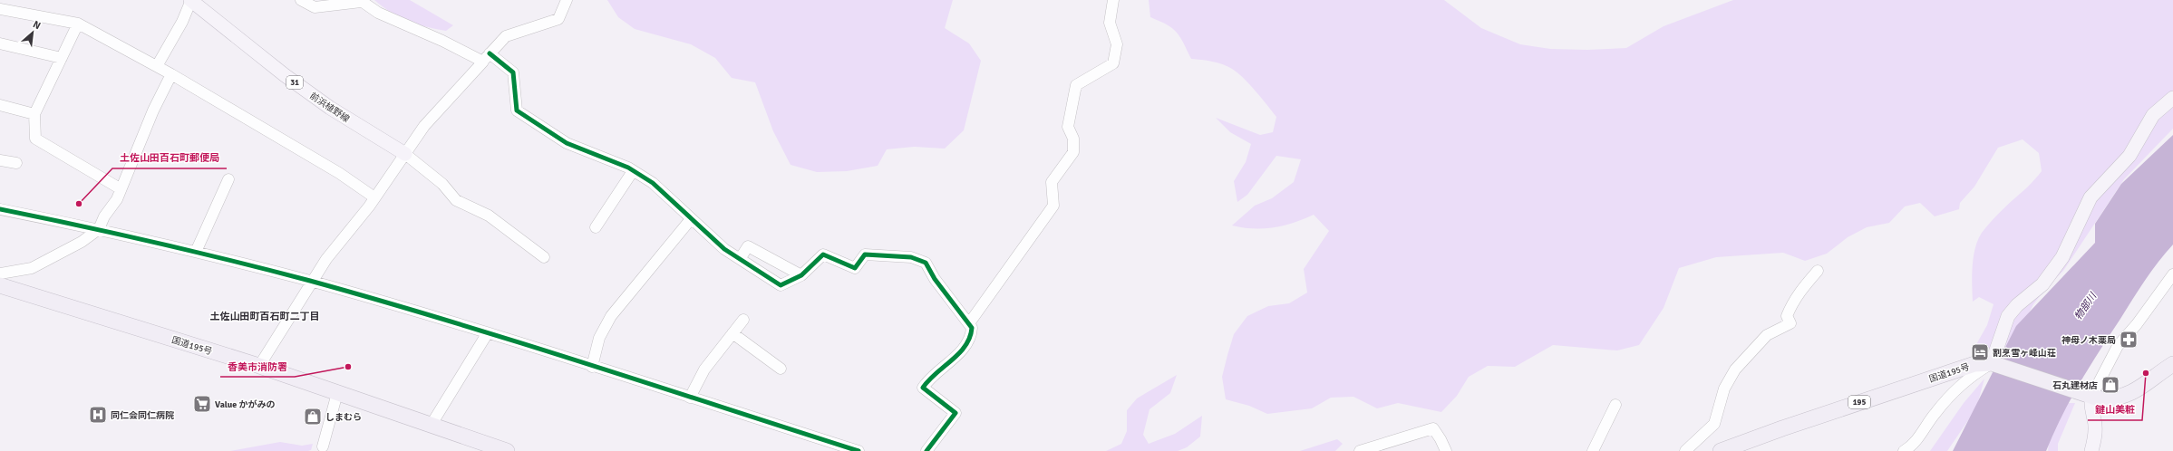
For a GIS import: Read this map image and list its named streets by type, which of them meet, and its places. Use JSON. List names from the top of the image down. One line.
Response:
{"streets":{"highway":["国道195号","195"],"main road":["31","前浜植野線"]},"districts":["土佐山田町百石町二丁目"],"water":["物部川"],"places":{"other":["土佐山田百石町郵便局","香美市消防署","鍵山美粧"],"pharmacy":["神母ノ木薬局"],"hotel":["割烹雪ヶ峰山荘"],"shop":["石丸建材店","しまむら"],"supermarket":["Value かがみの"],"hospital":["同仁会同仁病院"]},"north":"top right"}
